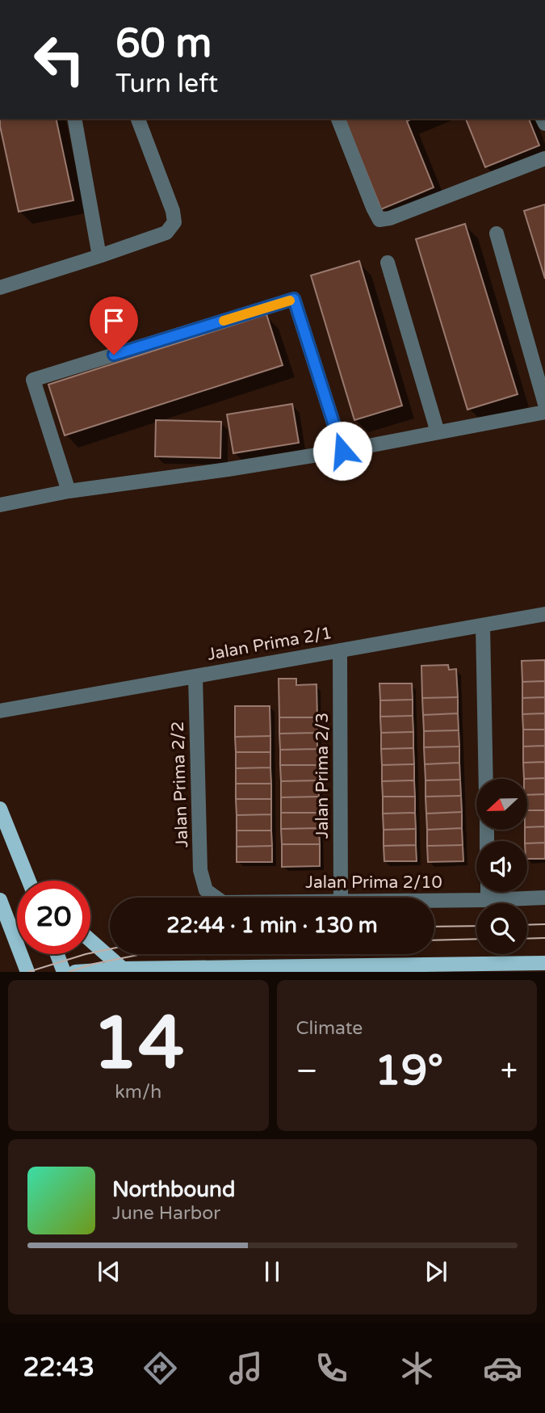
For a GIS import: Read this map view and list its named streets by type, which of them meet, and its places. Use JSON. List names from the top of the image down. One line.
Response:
{"streets":{"street":["Jalan Prima 2/1","Jalan Prima 2/3","Jalan Prima 2/2","Jalan Prima 2/10"]},"crossings":[["Jalan Prima 2/1","Jalan Prima 2/3"],["Jalan Prima 2/1","Jalan Prima 2/2"],["Jalan Prima 2/2","Jalan Prima 2/10"]],"north":"left","page":{"turn":["60 m","Turn left"],"limit":"20","trip":"22:44 · 1 min · 130 m","tile":[["14","km/h"],"Climate"],"heat":["−","19°","+"],"song":["Northbound","June Harbor"],"tabs":"22:43"}}
